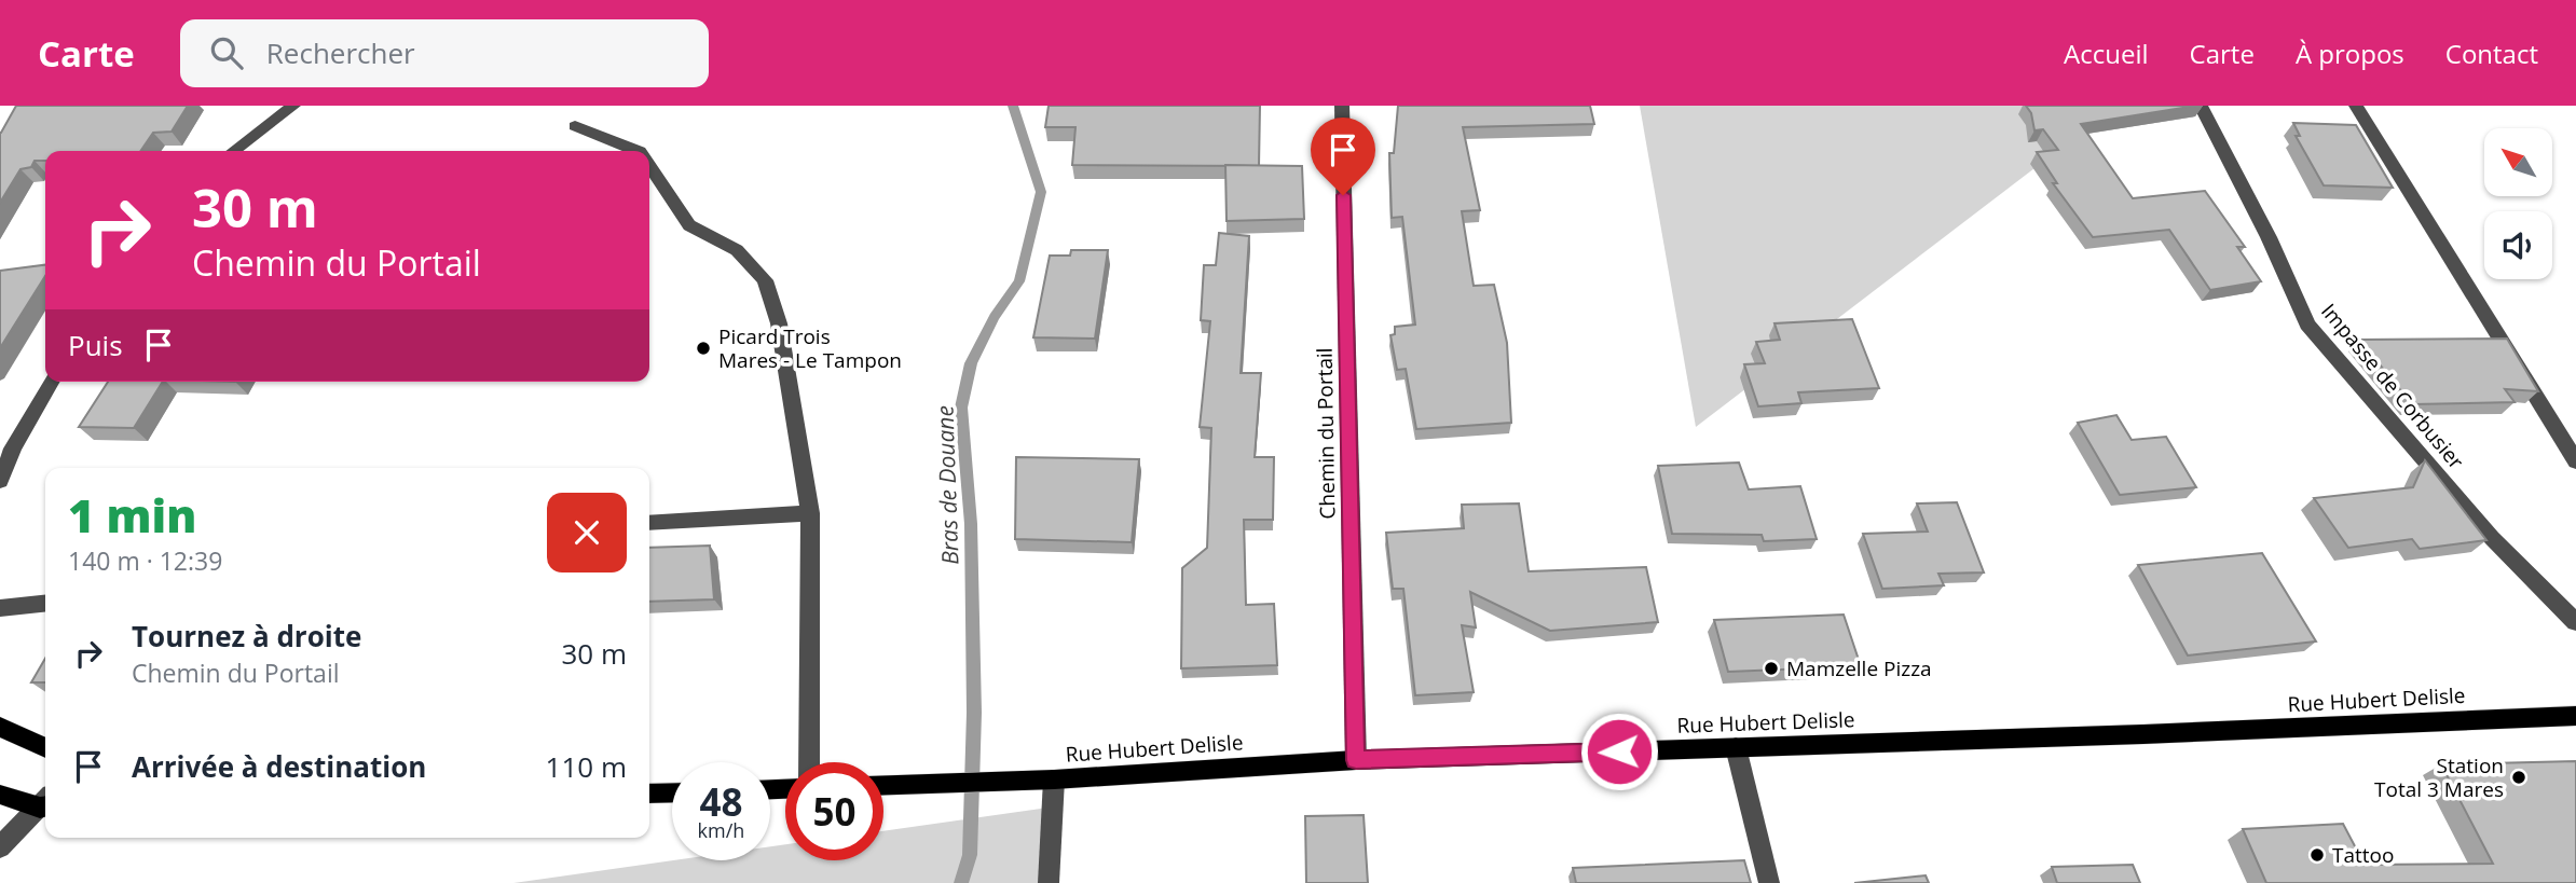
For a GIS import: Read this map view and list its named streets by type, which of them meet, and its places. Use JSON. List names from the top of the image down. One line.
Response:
{"streets":{"main road":["Rue Hubert Delisle"],"street":["Impasse de Corbusier","Chemin du Portail"]},"crossings":[["Chemin du Portail","Rue Hubert Delisle"]],"water":["Bras de Douane"],"places":["Picard Trois Mares - Le Tampon","Mamzelle Pizza","Station Total 3 Mares","Tattoo"],"north":"top left","page":{"header":"Carte","search":"Rechercher","nav":["Accueil","Carte","À propos","Contact"],"turn":["30 m","Chemin du Portail"],"then":"Puis","heading":["1 min","140 m · 12:39"],"list":[{"name":"Tournez à droite","note":"Chemin du Portail","value":"30 m"},{"name":"Arrivée à destination","value":"110 m"}],"speed":"48 km/h","limit":"50"}}
